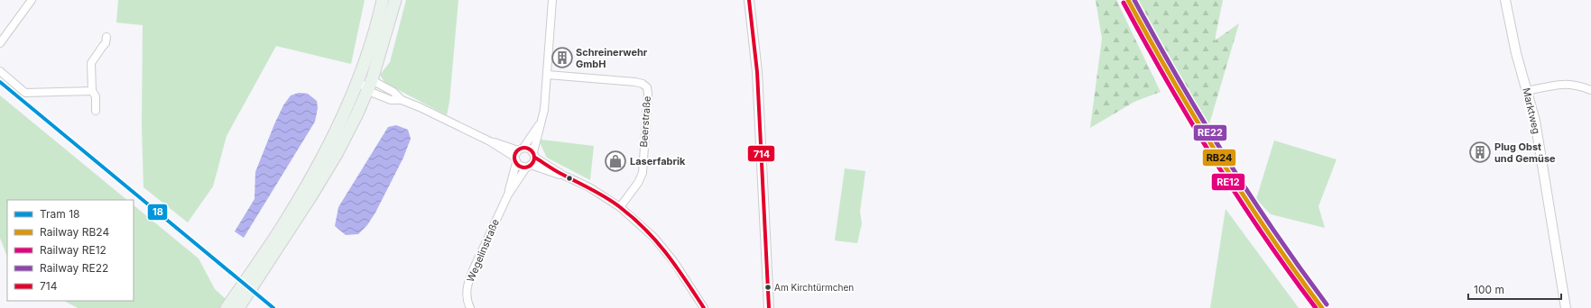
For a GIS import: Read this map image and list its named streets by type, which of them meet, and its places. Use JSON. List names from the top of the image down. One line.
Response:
{"streets":{"street":["Marktweg","Beerstraße","Wegelinstraße"]},"crossings":[["Beerstraße","Wegelinstraße"]],"places":{"building":["Schreinerwehr GmbH","Plug Obst und Gemüse"],"shop":["Laserfabrik"],"other":["Am Kirchtürmchen"]},"lines":["rail line RB24","rail line RE22","transit line 714","rail line RE12","tram line 18"],"legend":["Tram 18","Railway RB24","Railway RE12","Railway RE22","714"],"scale_bar":"100 m"}
